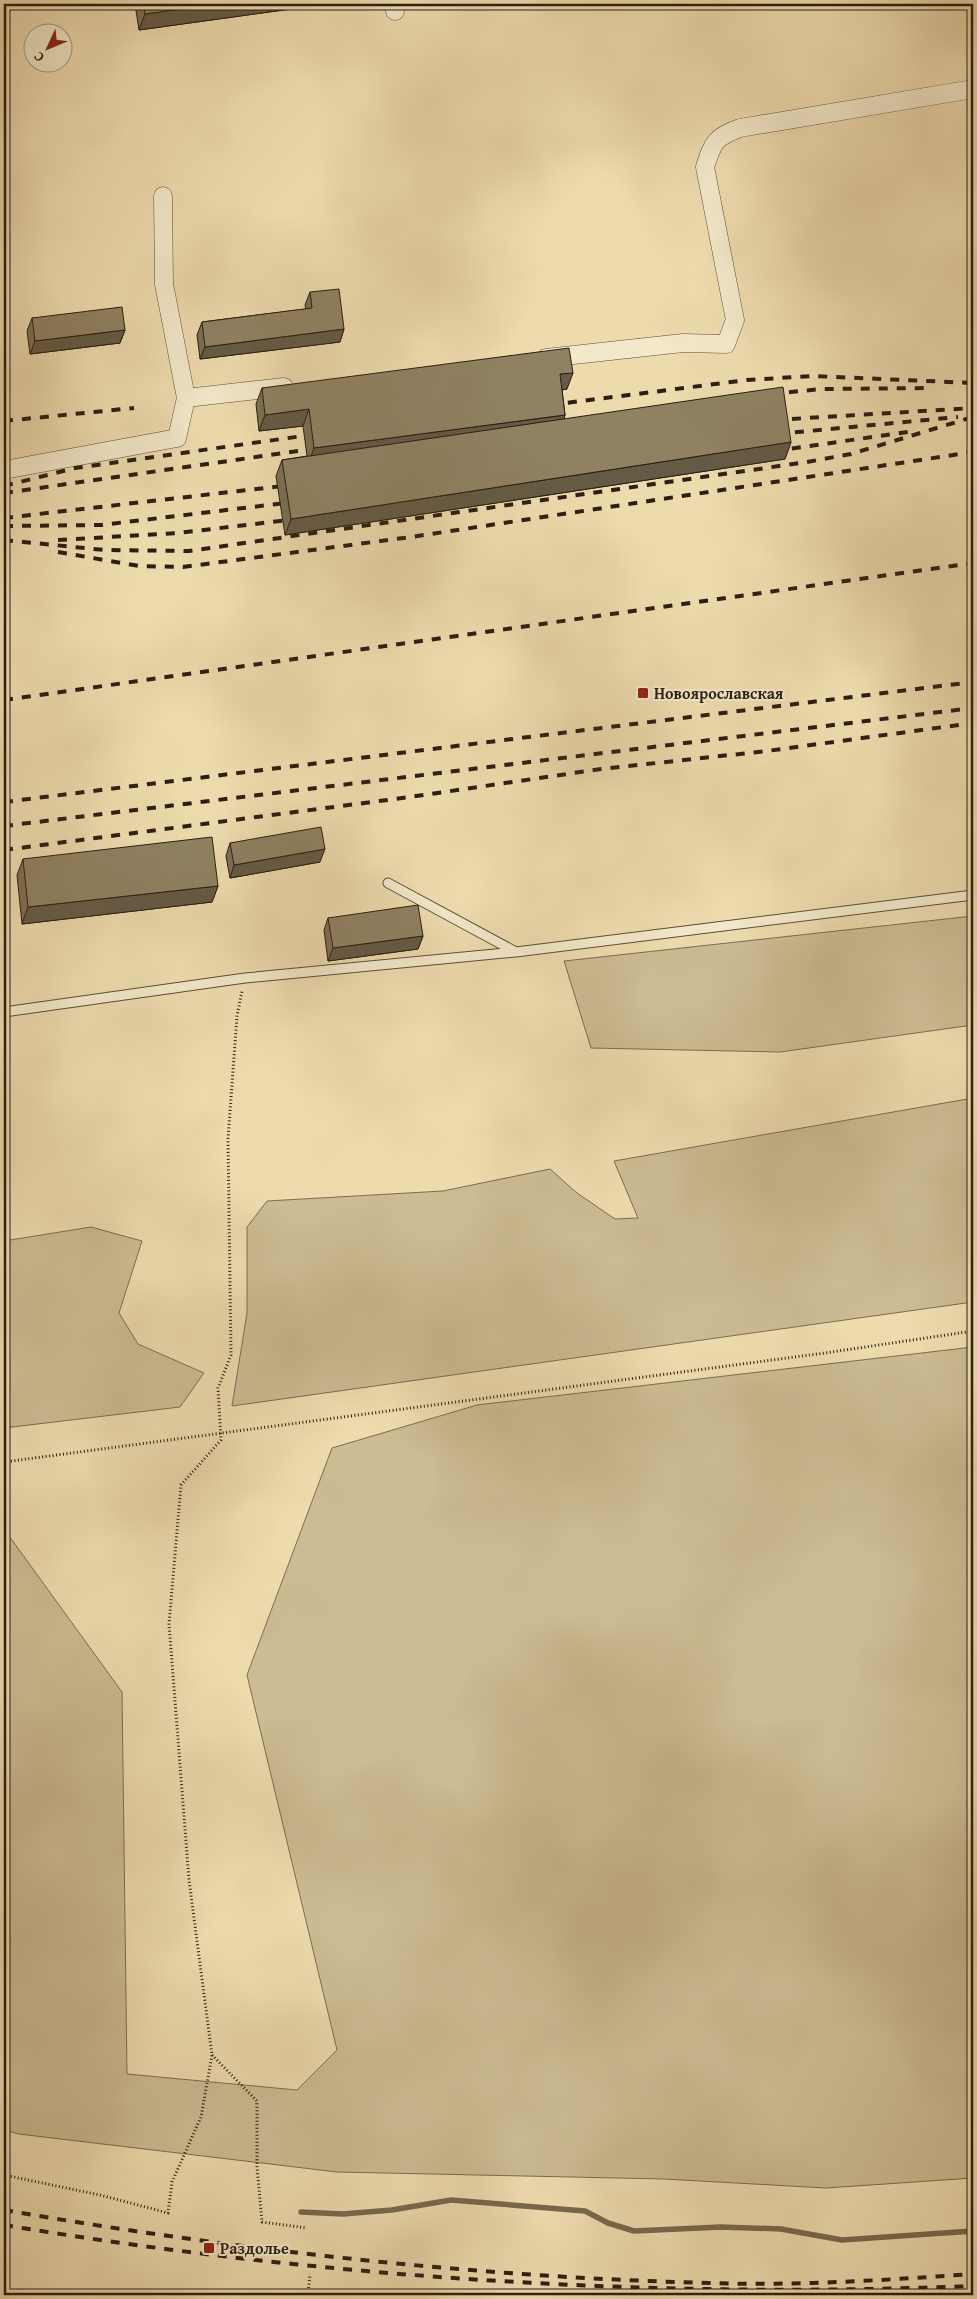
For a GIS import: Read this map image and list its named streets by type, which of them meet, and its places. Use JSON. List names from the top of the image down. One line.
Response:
{"places":{"transit":["Новоярославская","Раздолье"]},"north":"bottom left"}
